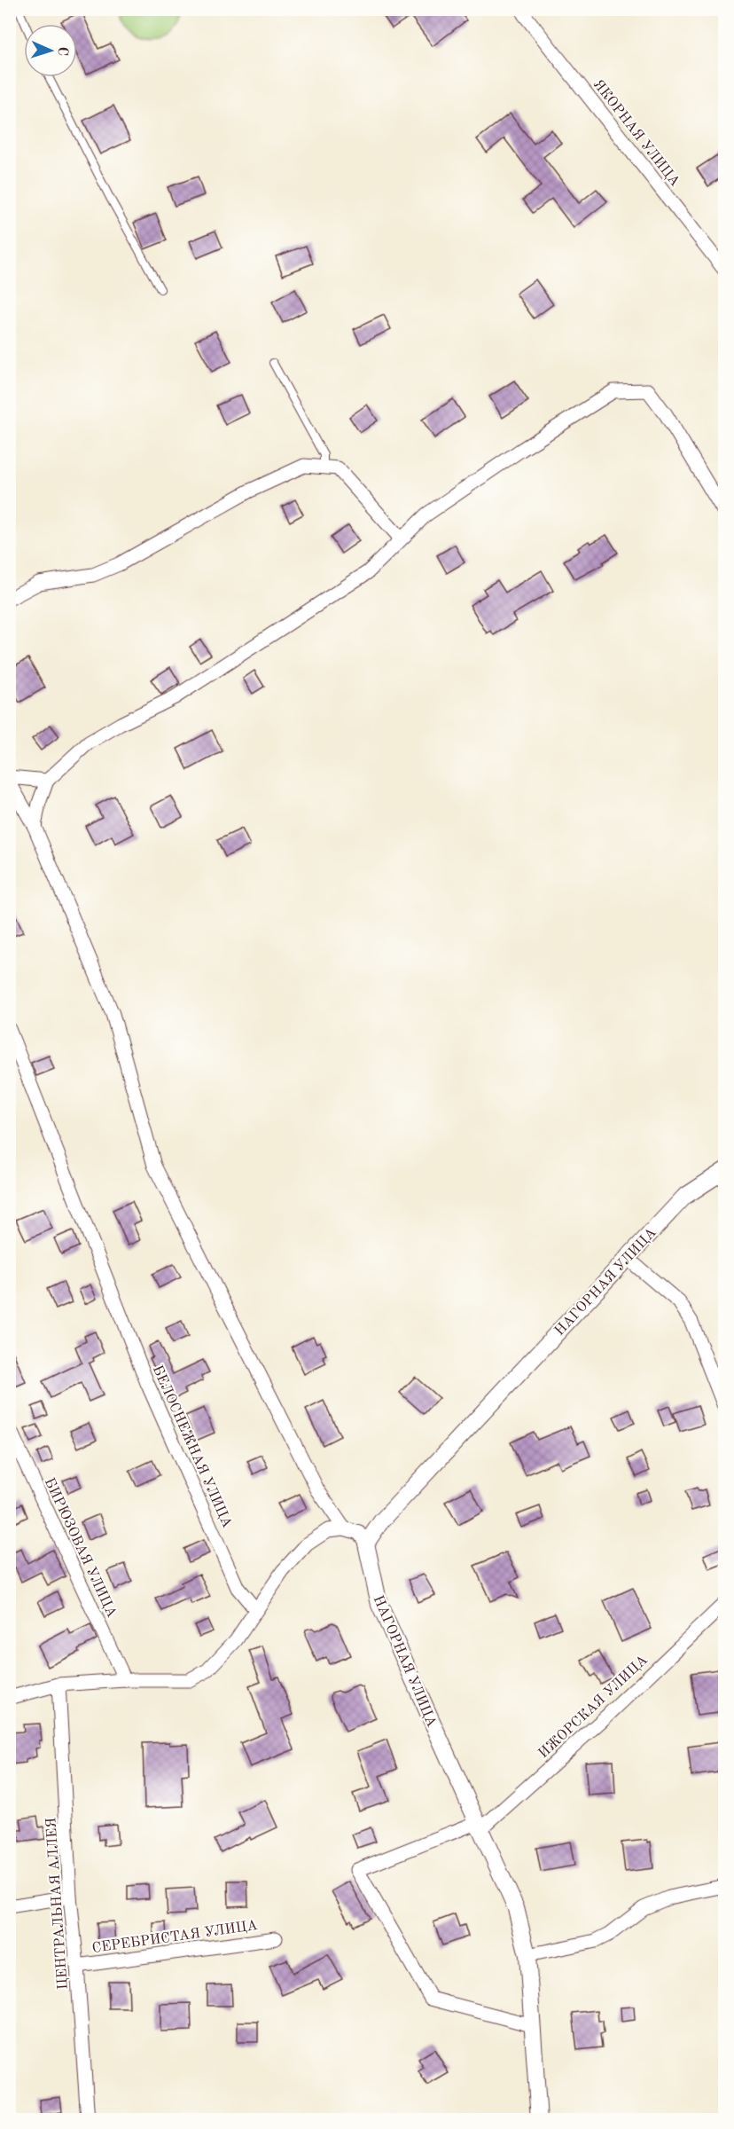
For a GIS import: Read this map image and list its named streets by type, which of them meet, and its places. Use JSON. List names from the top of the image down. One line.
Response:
{"streets":{"street":["ЯКОРНАЯ УЛИЦА","НАГОРНАЯ УЛИЦА","БЕЛОСНЕЖНАЯ УЛИЦА","БИРЮЗОВАЯ УЛИЦА","ИЖОРСКАЯ УЛИЦА","ЦЕНТРАЛЬНАЯ АЛЛЕЯ","СЕРЕБРИСТАЯ УЛИЦА"]},"crossings":[["НАГОРНАЯ УЛИЦА","ИЖОРСКАЯ УЛИЦА"],["ЦЕНТРАЛЬНАЯ АЛЛЕЯ","СЕРЕБРИСТАЯ УЛИЦА"]],"north":"right"}
